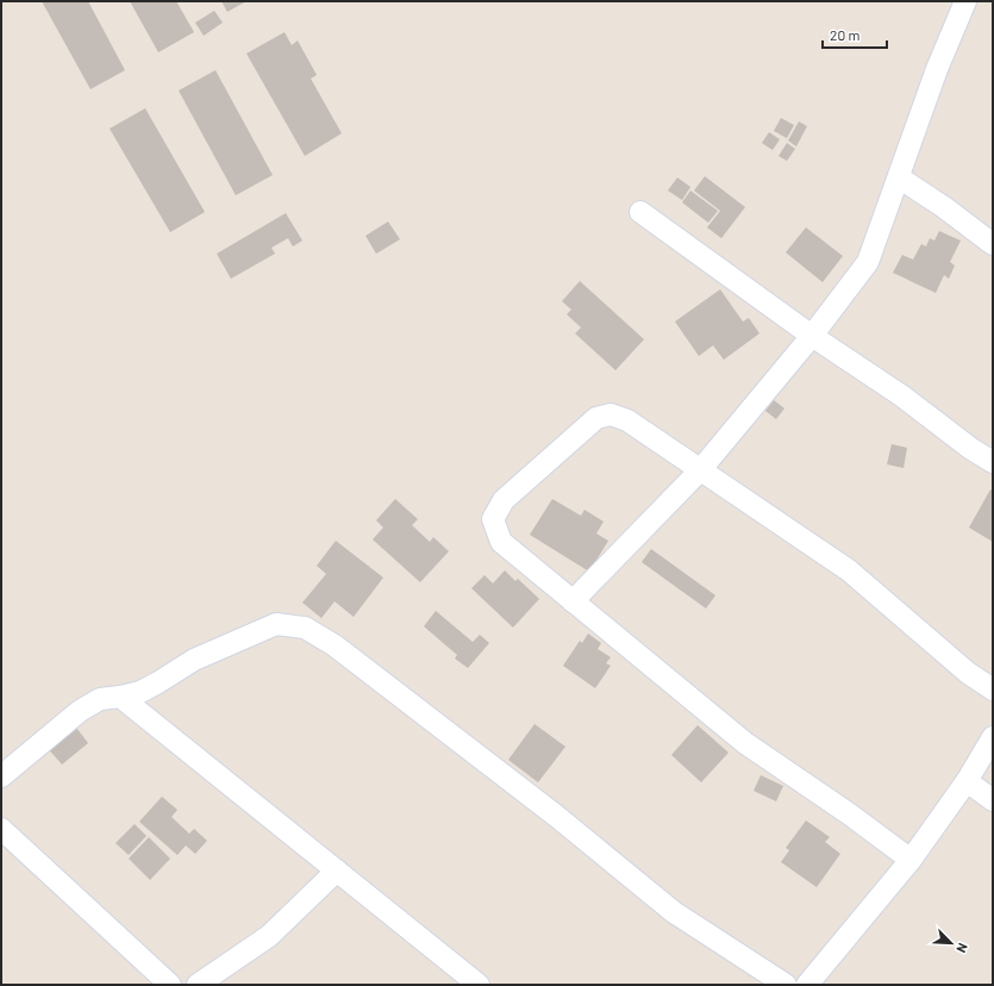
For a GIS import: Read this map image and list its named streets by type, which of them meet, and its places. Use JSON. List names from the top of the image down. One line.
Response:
{"scale_bar":"20 m","north":"bottom right"}
